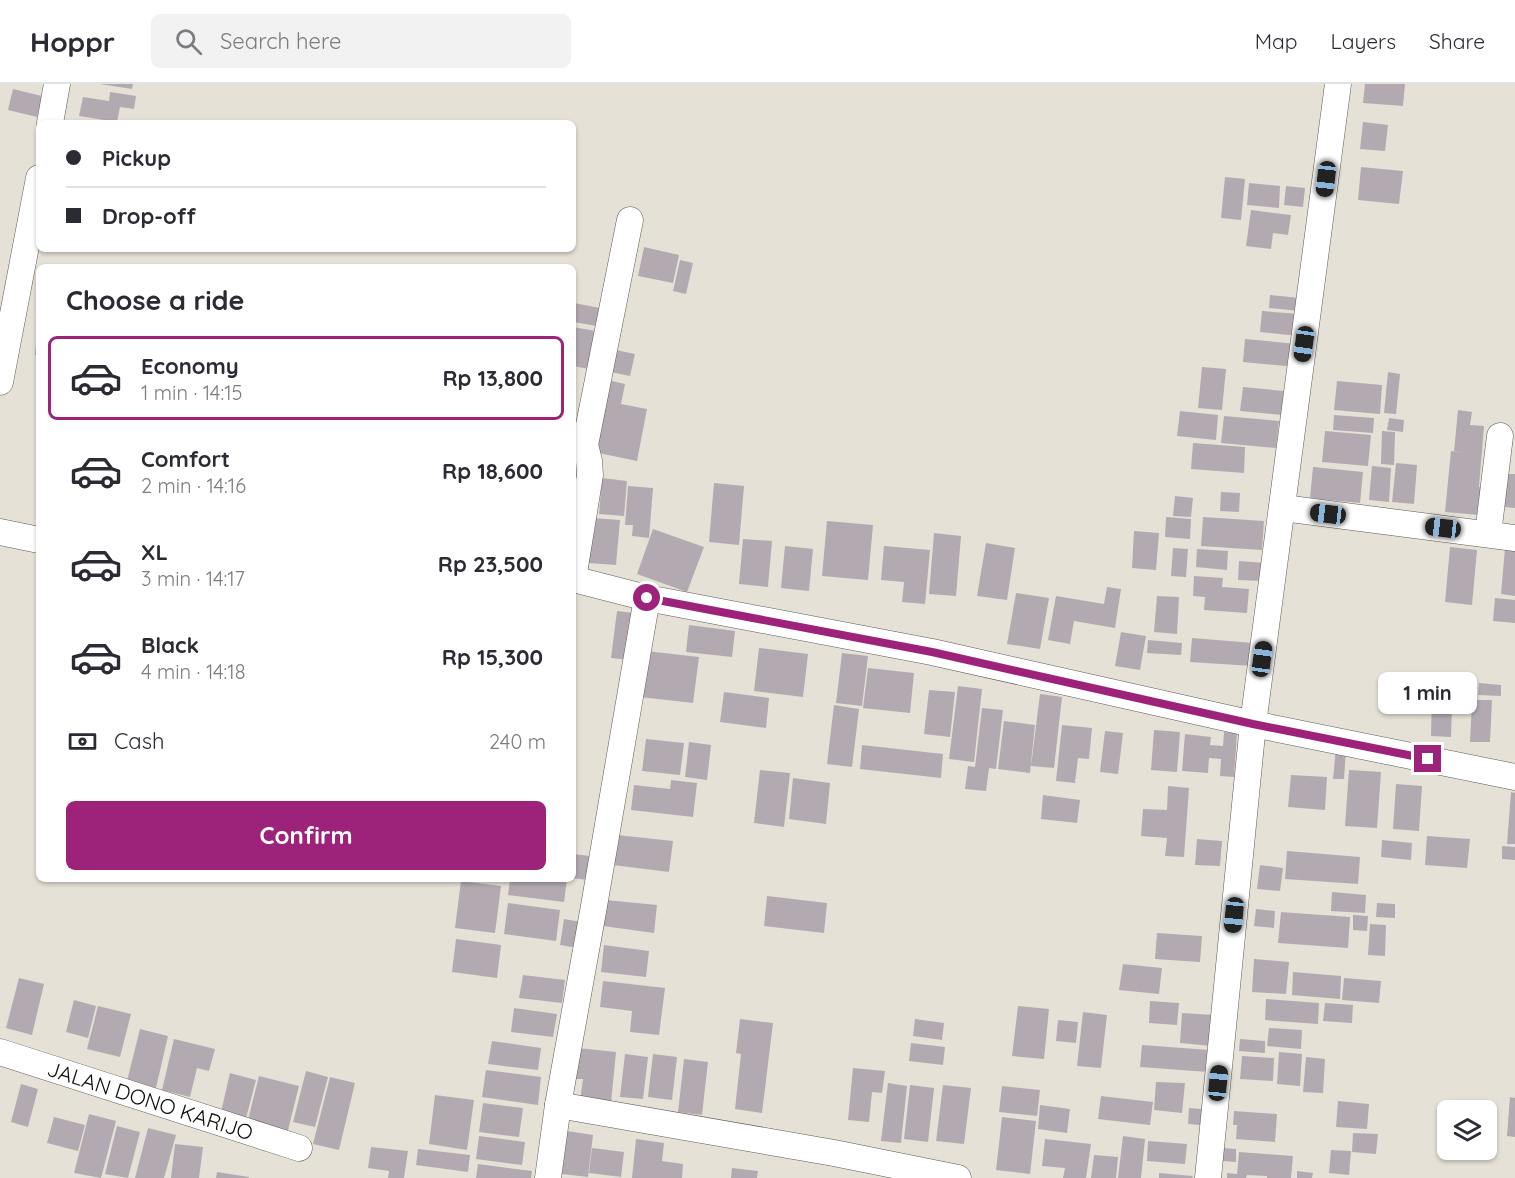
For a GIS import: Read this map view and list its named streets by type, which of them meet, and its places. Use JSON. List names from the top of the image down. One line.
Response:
{"streets":{"street":["JALAN DONO KARIJO"]},"page":{"header":"Hoppr","search":"Search here","nav":["Map","Layers","Share"],"banner":["Pickup","Drop-off"],"heading":"Choose a ride","list":[{"name":"Economy","note":"1 min · 14:15","value":"Rp 13,800"},{"name":"Comfort","note":"2 min · 14:16","value":"Rp 18,600"},{"name":"XL","note":"3 min · 14:17","value":"Rp 23,500"},{"name":"Black","note":"4 min · 14:18","value":"Rp 15,300"}],"bubble":"1 min","pay":["Cash","240 m"],"buttons":"Confirm"}}
